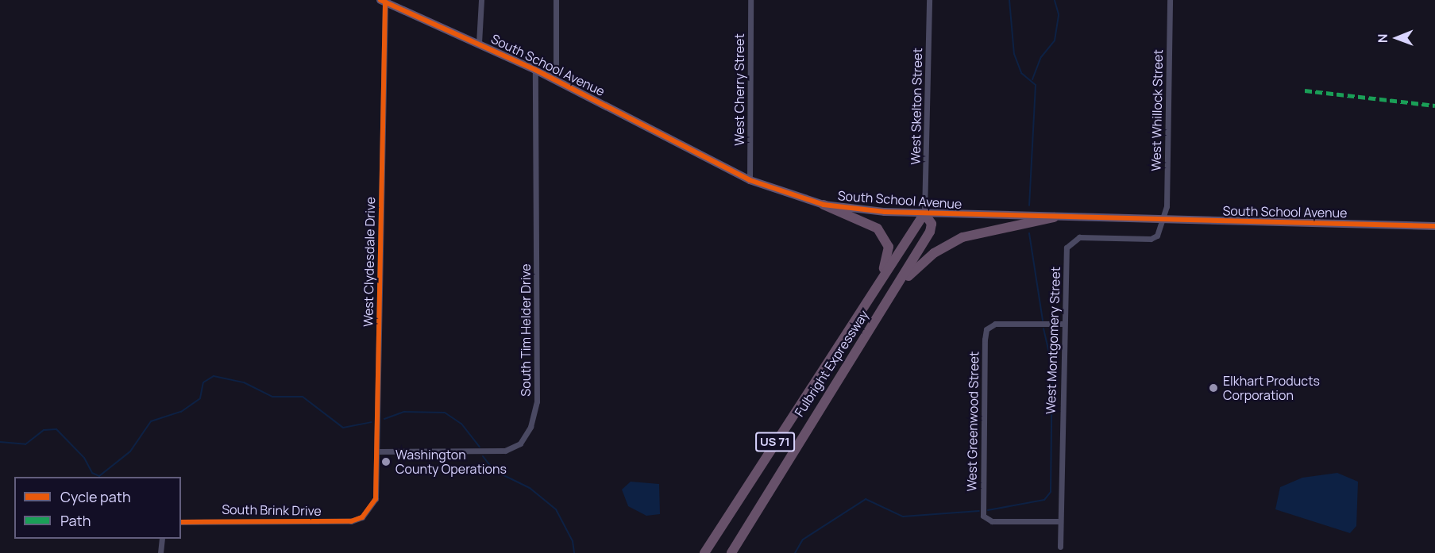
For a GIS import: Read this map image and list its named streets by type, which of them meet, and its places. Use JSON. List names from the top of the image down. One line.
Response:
{"streets":{"highway":["Fulbright Expressway","US 71"],"main road":["South School Avenue"],"street":["West Cherry Street","West Skelton Street","West Whillock Street","West Clydesdale Drive","South Tim Helder Drive","West Montgomery Street","West Greenwood Street","South Brink Drive"]},"crossings":[["South School Avenue","West Cherry Street"],["South School Avenue","West Skelton Street"],["South School Avenue","West Whillock Street"],["South School Avenue","West Clydesdale Drive"],["South School Avenue","South Tim Helder Drive"],["South School Avenue","West Montgomery Street"],["South School Avenue","Fulbright Expressway"],["South School Avenue","US 71"],["West Skelton Street","Fulbright Expressway"],["West Skelton Street","US 71"],["West Whillock Street","West Montgomery Street"],["West Clydesdale Drive","South Tim Helder Drive"],["West Clydesdale Drive","South Brink Drive"],["West Montgomery Street","West Greenwood Street"],["Fulbright Expressway","US 71"]],"places":["Elkhart Products Corporation","Washington County Operations"],"legend":["Cycle path","Path"],"north":"left"}
